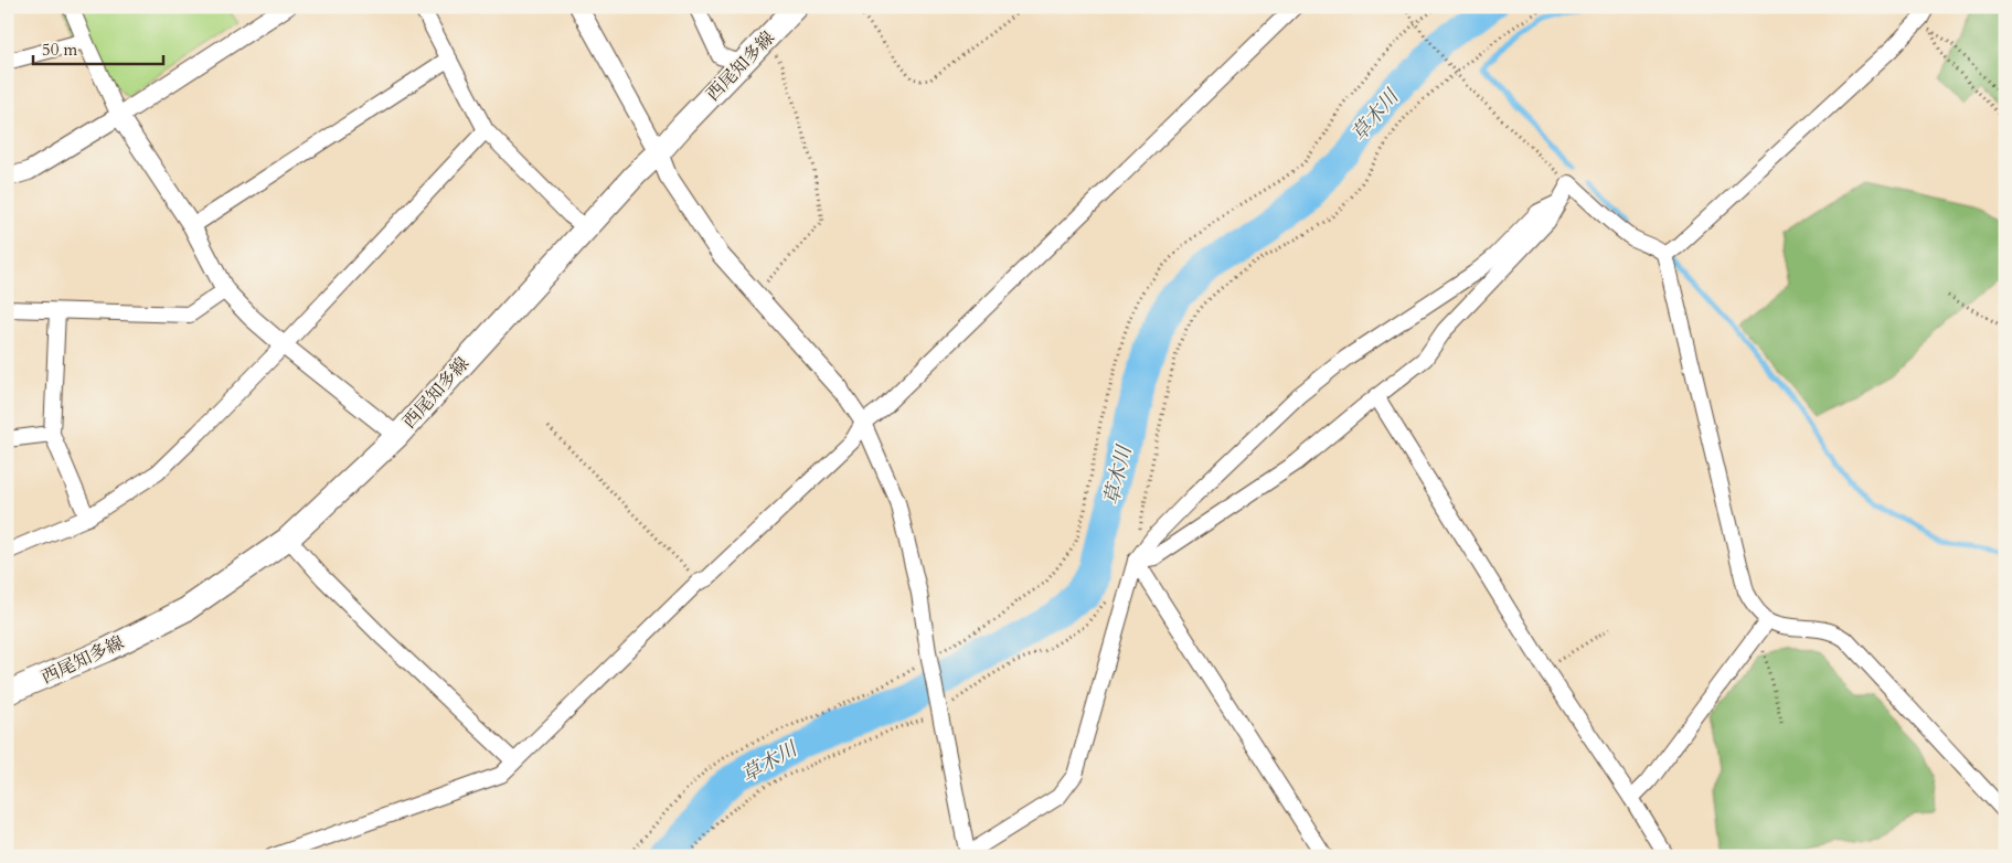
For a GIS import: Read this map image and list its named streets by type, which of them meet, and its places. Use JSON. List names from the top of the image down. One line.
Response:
{"streets":{"main road":["西尾知多線"]},"water":["草木川"],"scale_bar":"50 m"}
